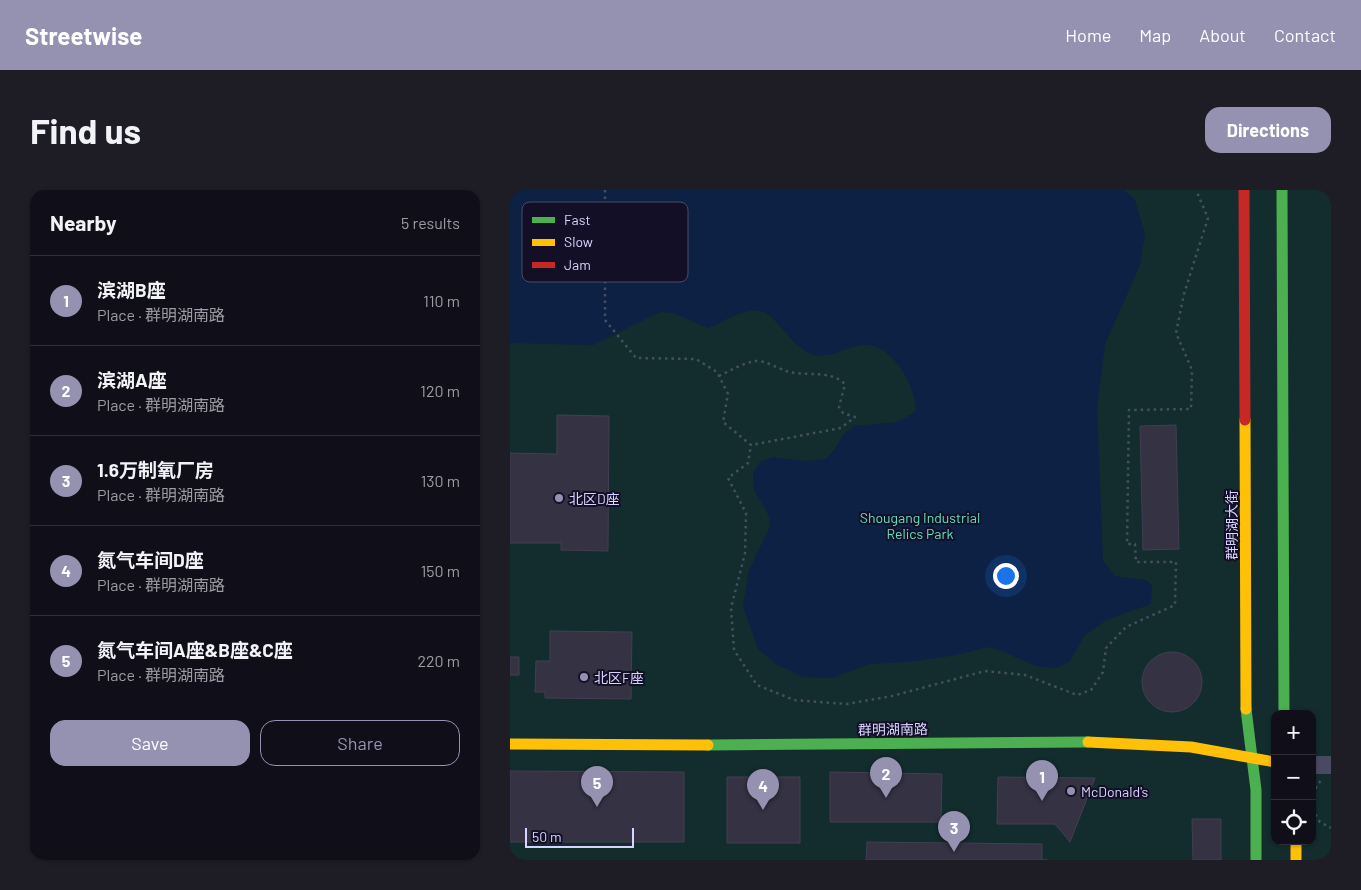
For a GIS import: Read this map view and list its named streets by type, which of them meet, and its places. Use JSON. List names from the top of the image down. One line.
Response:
{"streets":{"main road":["群明湖大街","群明湖南路"]},"crossings":[["群明湖大街","群明湖南路"]],"parks":["Shougang Industrial Relics Park"],"places":["北区D座","北区F座","McDonald's"],"legend":["Fast","Slow","Jam"],"scale_bar":"50 m","page":{"header":"Streetwise","nav":["Home","Map","About","Contact"],"buttons":["Directions",["Save","Share"]],"title":"Find us","heading":["Nearby","5 results"],"list":[{"mark":"1","name":"滨湖B座","note":"Place · 群明湖南路","value":"110 m"},{"mark":"2","name":"滨湖A座","note":"Place · 群明湖南路","value":"120 m"},{"mark":"3","name":"1.6万制氧厂房","note":"Place · 群明湖南路","value":"130 m"},{"mark":"4","name":"氮气车间D座","note":"Place · 群明湖南路","value":"150 m"},{"mark":"5","name":"氮气车间A座&B座&C座","note":"Place · 群明湖南路","value":"220 m"}],"map_buttons":["+","−"],"pins":["2","1","5","4","3"],"scale":"50 m"}}
